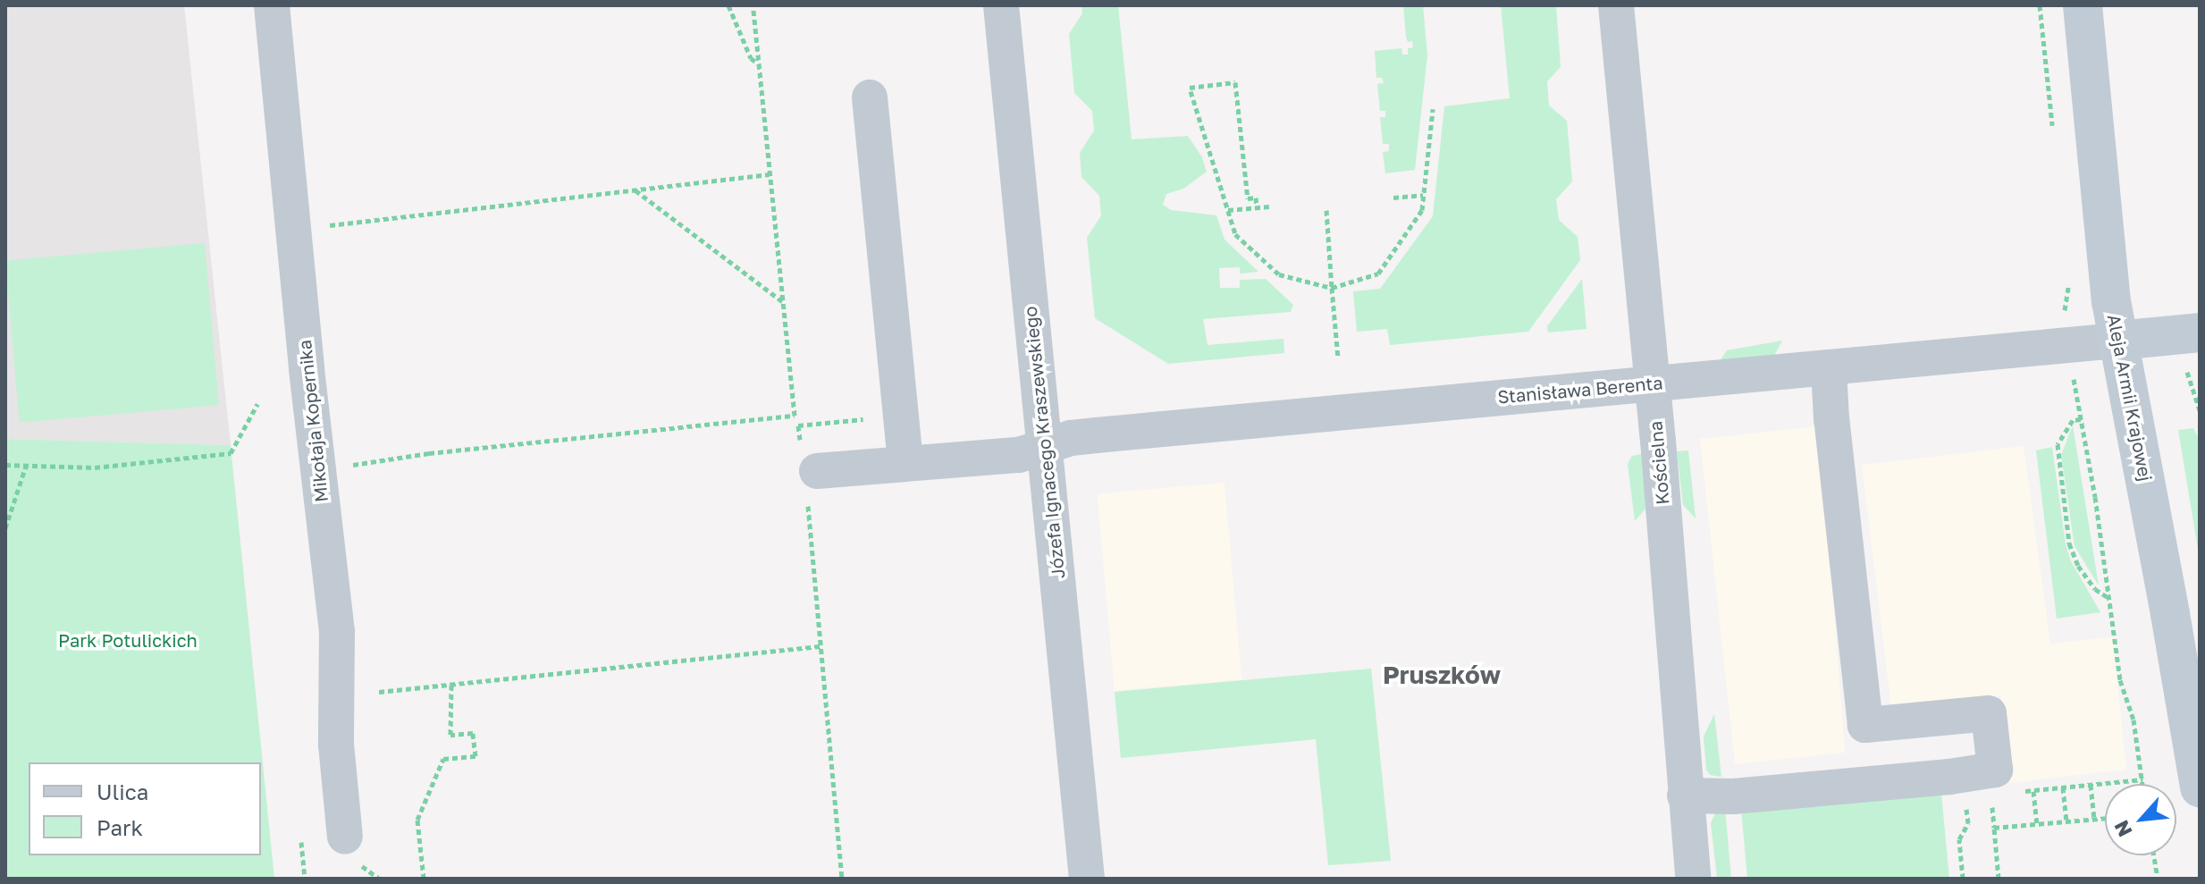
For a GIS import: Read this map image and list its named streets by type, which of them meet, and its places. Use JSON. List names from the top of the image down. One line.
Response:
{"streets":{"street":["Stanisława Berenta","Aleja Armii Krajowej","Mikołaja Kopernika","Józefa Ignacego Kraszewskiego","Kościelna"]},"crossings":[["Stanisława Berenta","Aleja Armii Krajowej"],["Stanisława Berenta","Józefa Ignacego Kraszewskiego"],["Stanisława Berenta","Kościelna"]],"districts":["Pruszków"],"parks":["Park Potulickich"],"legend":["Ulica","Park"],"north":"bottom left"}
